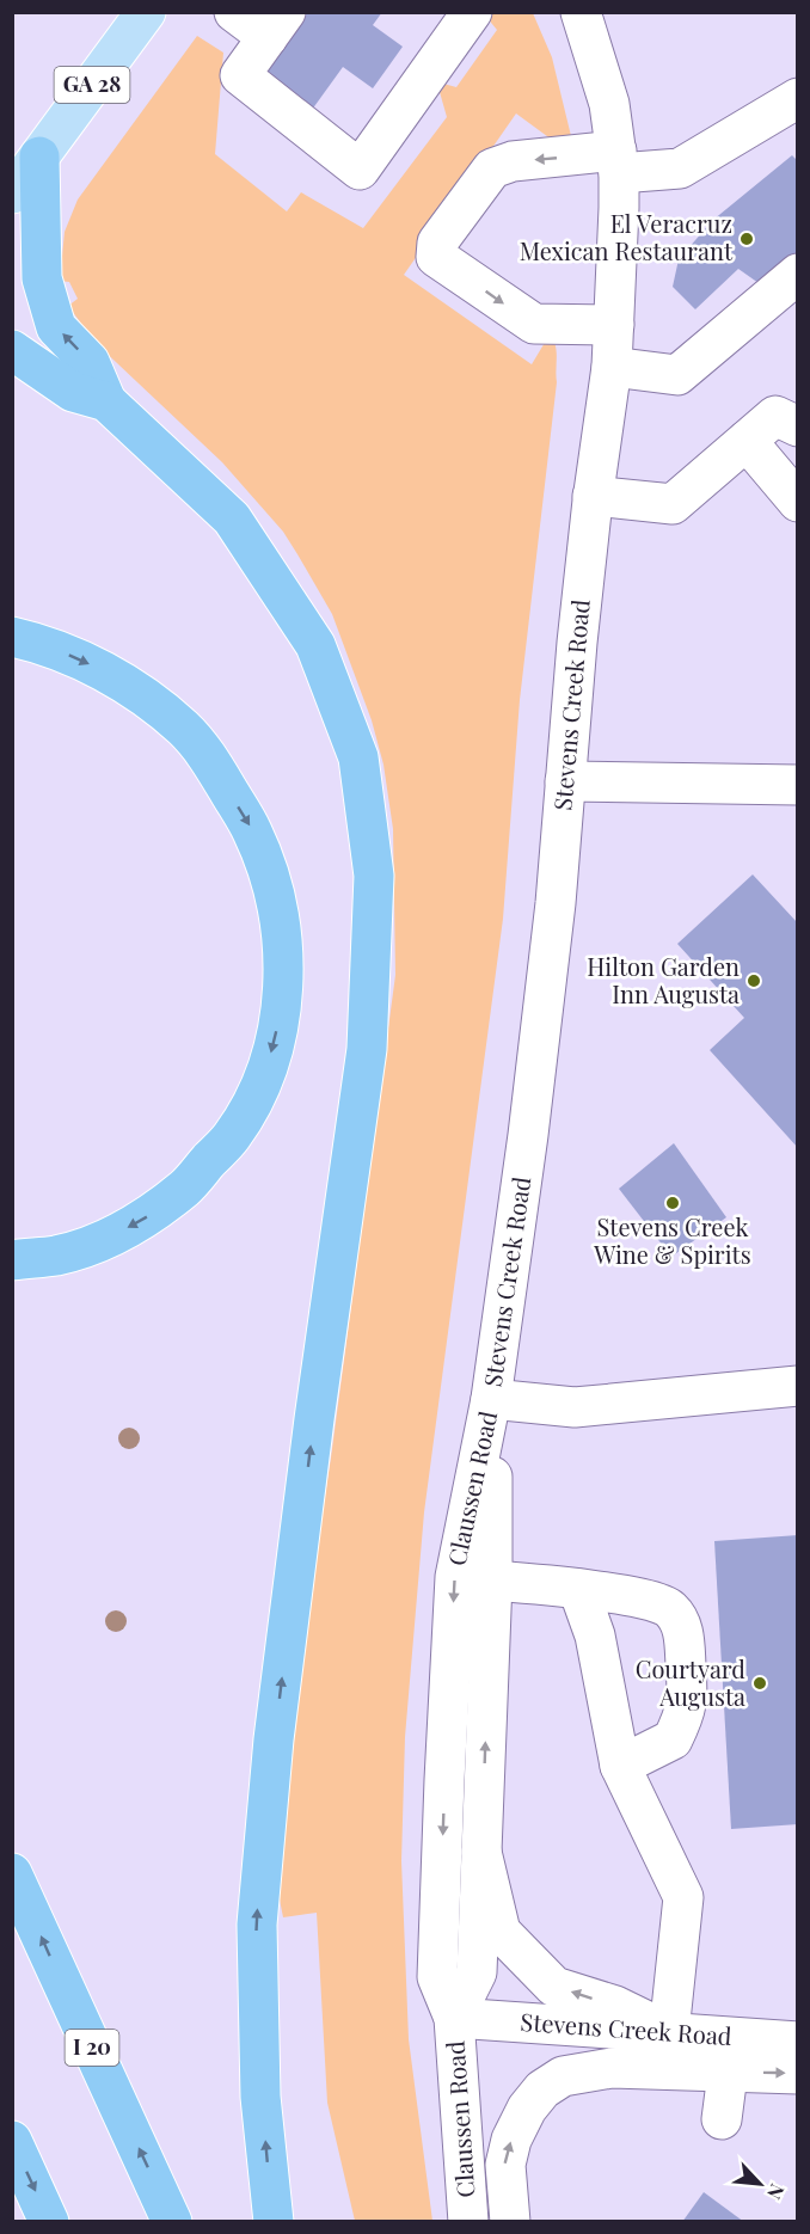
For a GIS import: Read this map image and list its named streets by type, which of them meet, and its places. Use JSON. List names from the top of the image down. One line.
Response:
{"streets":{"highway":["I 20"],"main road":["GA 28"],"street":["Stevens Creek Road","Claussen Road"]},"crossings":[["Stevens Creek Road","Claussen Road"]],"places":["El Veracruz Mexican Restaurant","Hilton Garden Inn Augusta","Stevens Creek Wine & Spirits","Courtyard Augusta"],"north":"bottom right"}
